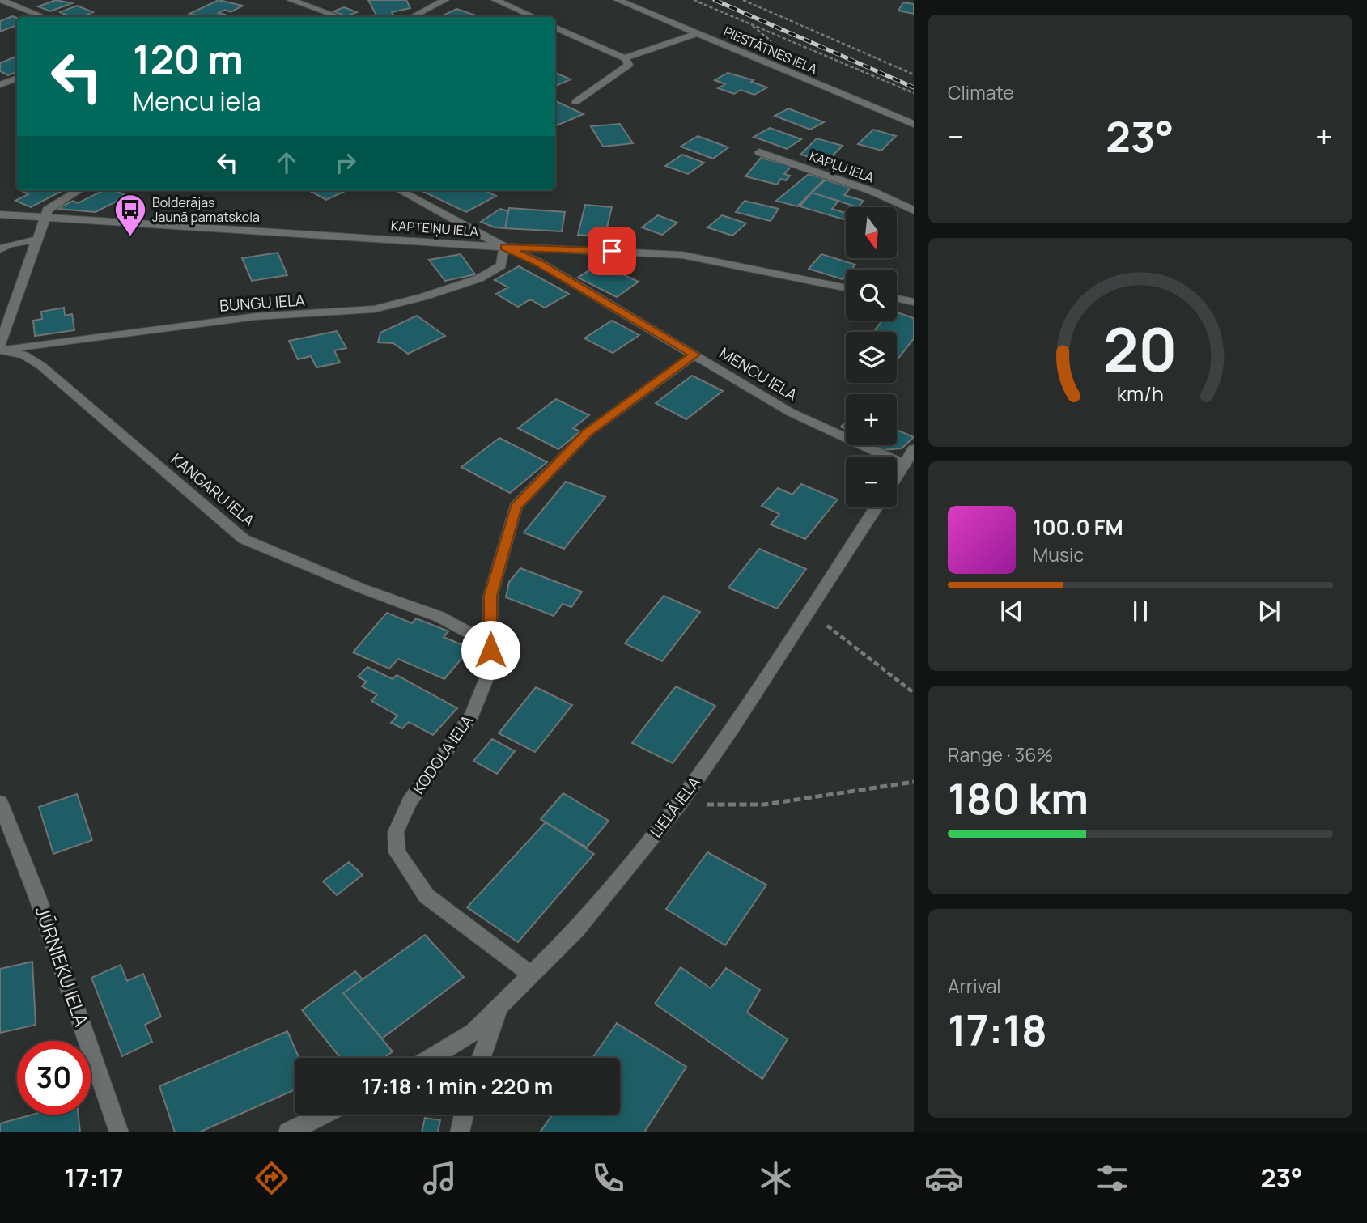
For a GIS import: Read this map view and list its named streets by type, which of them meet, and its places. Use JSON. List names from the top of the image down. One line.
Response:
{"streets":{"street":["PIESTĀTNES IELA","KAPĻU IELA","KAPTEIŅU IELA","BUNGU IELA","MENCU IELA","KANGARU IELA","KODOLA IELA","LIELĀ IELA","JŪRNIEKU IELA"]},"crossings":[["KAPTEIŅU IELA","BUNGU IELA"],["KAPTEIŅU IELA","MENCU IELA"],["BUNGU IELA","MENCU IELA"],["BUNGU IELA","KANGARU IELA"],["MENCU IELA","KODOLA IELA"],["KANGARU IELA","KODOLA IELA"],["KODOLA IELA","LIELĀ IELA"]],"places":{"bus stop":["Bolderājas Jaunā pamatskola"]},"north":"bottom","page":{"tile":["Climate",["Range · 36%","180 km"],["Arrival","17:18"]],"turn":["120 m","Mencu iela"],"heat":["−","23°","+"],"map_buttons":["+","−"],"song":["100.0 FM","Music"],"limit":"30","trip":"17:18 · 1 min · 220 m","tabs":["17:17","23°"],"gauge":["20","km/h"]}}
